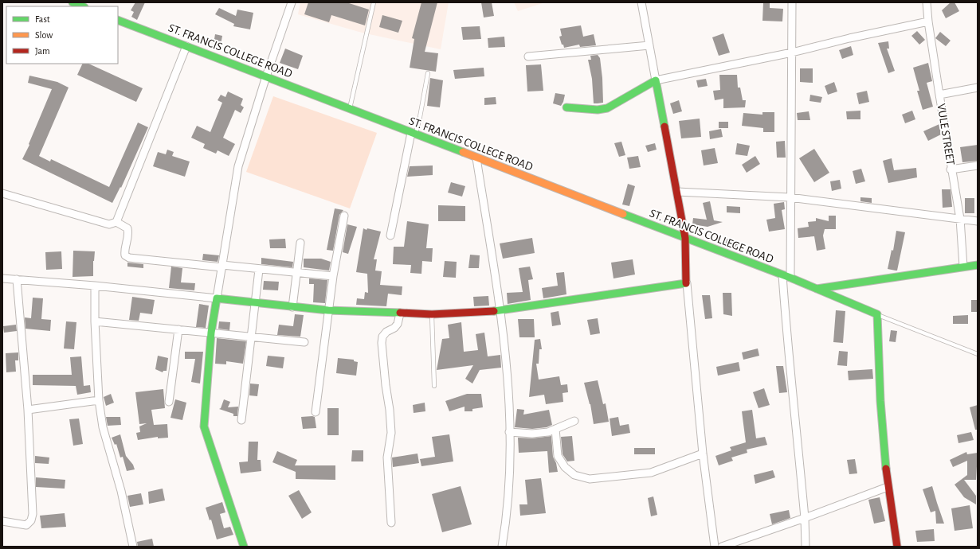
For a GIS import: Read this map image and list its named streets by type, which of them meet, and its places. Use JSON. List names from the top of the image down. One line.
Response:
{"streets":{"main road":["ST. FRANCIS COLLEGE ROAD"],"street":["VULE STREET"]},"legend":["Fast","Slow","Jam"]}
